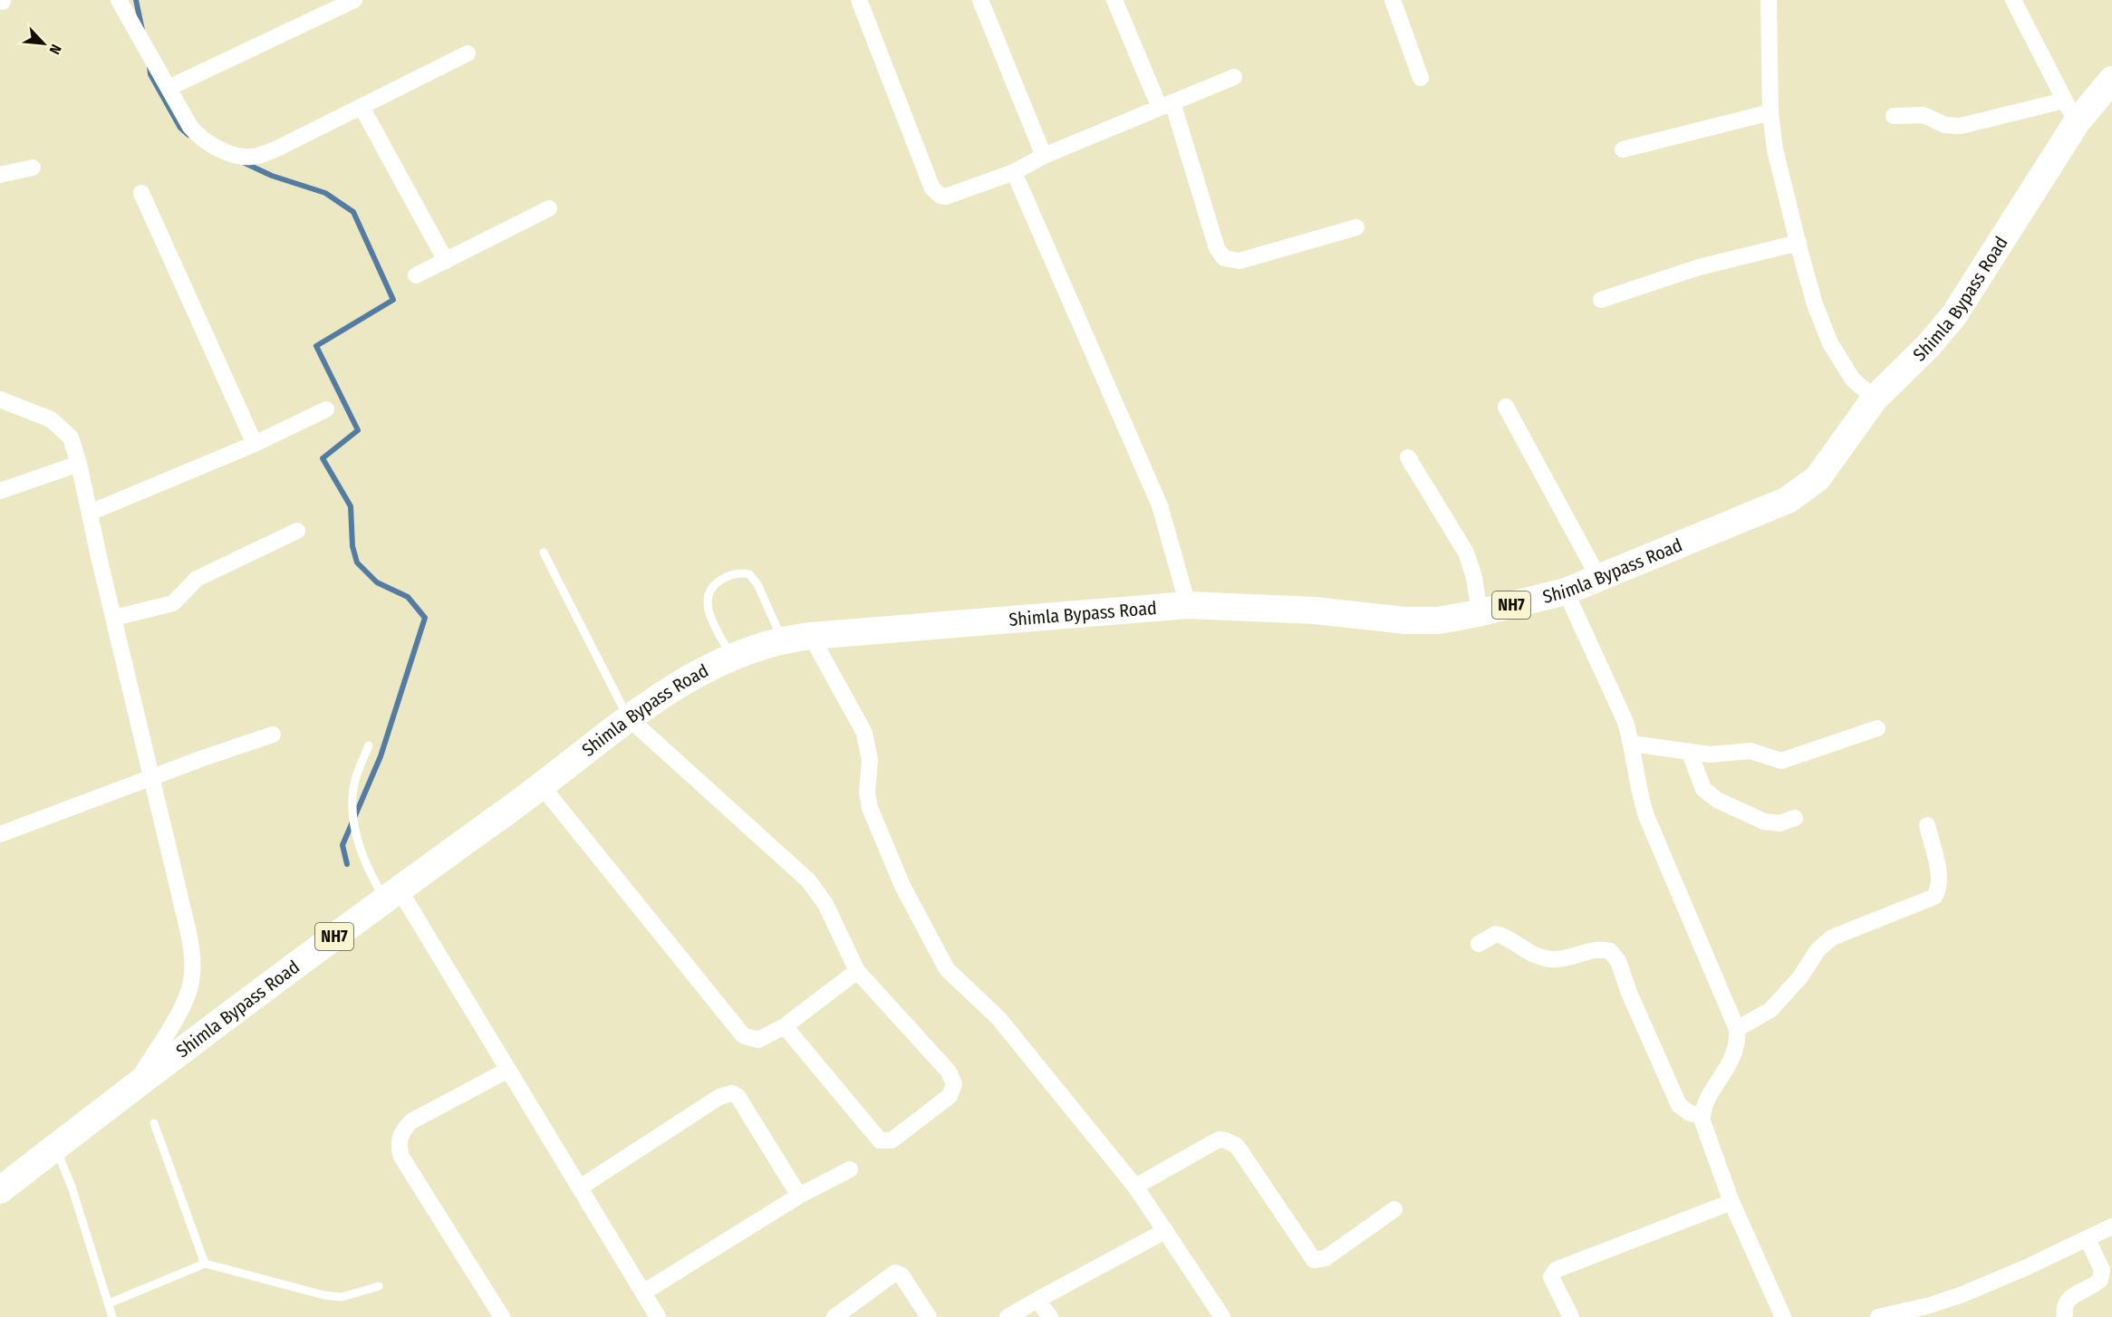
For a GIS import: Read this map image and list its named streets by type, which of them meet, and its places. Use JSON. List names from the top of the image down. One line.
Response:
{"streets":{"highway":["Shimla Bypass Road","NH7"]},"north":"bottom right"}
